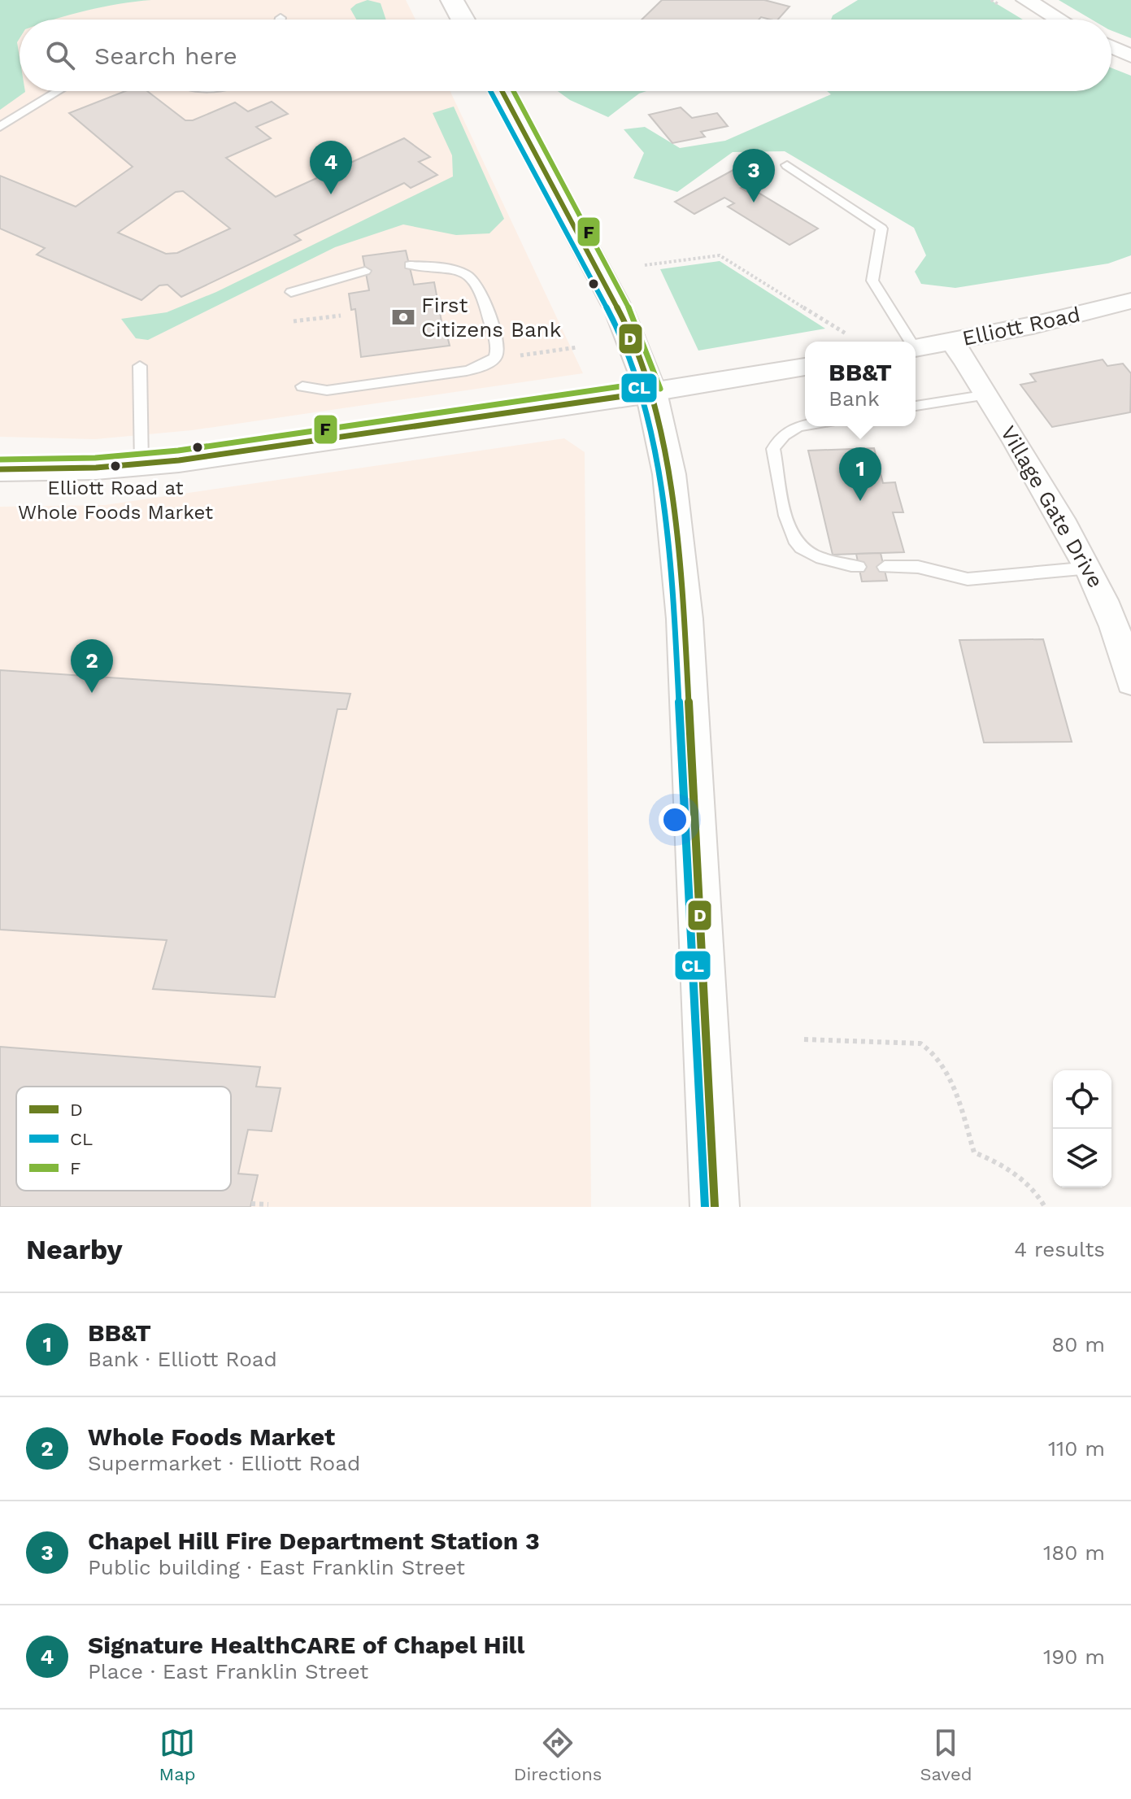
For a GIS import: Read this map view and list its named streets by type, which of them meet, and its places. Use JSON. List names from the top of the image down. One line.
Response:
{"streets":{"street":["Elliott Road","Village Gate Drive"]},"crossings":[["Elliott Road","Village Gate Drive"]],"places":{"bank":["First Citizens Bank"],"other":["Elliott Road at Whole Foods Market"]},"lines":["transit line D","transit line CL","transit line F"],"legend":["D","CL","F"],"page":{"search":"Search here","pins":["4","3","1","2"],"popup":["BB&T","Bank"],"heading":["Nearby","4 results"],"list":[{"mark":"1","name":"BB&T","note":"Bank · Elliott Road","value":"80 m"},{"mark":"2","name":"Whole Foods Market","note":"Supermarket · Elliott Road","value":"110 m"},{"mark":"3","name":"Chapel Hill Fire Department Station 3","note":"Public building · East Franklin Street","value":"180 m"},{"mark":"4","name":"Signature HealthCARE of Chapel Hill","note":"Place · East Franklin Street","value":"190 m"}],"nav":["Map","Directions","Saved"]}}
